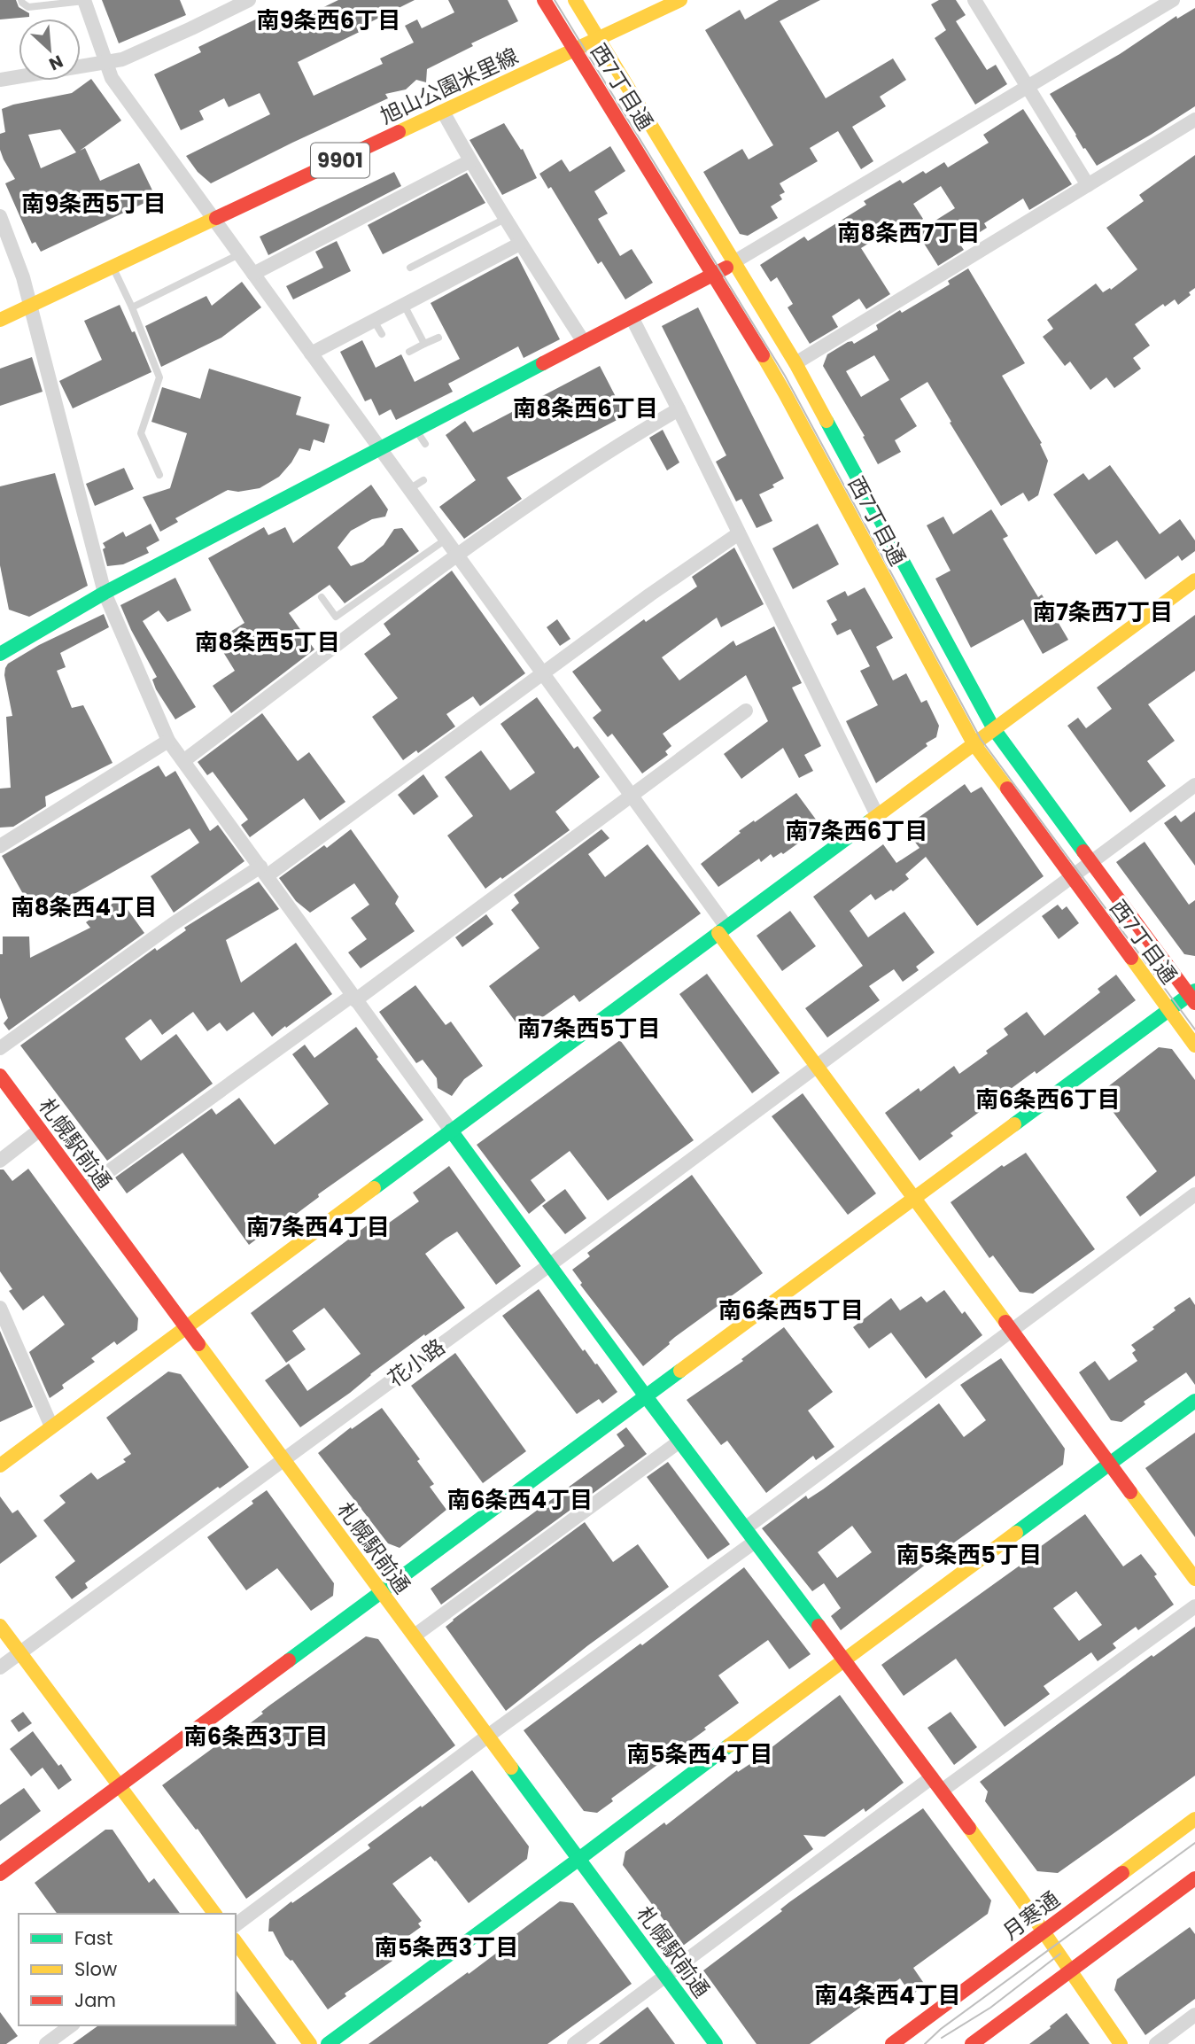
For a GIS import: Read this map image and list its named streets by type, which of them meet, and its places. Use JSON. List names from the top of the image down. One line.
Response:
{"streets":{"street":["旭山公園米里線","西7丁目通","9901","札幌駅前通","花小路","月寒通"]},"crossings":[["旭山公園米里線","西7丁目通"],["西7丁目通","花小路"],["札幌駅前通","花小路"]],"districts":["南9条西6丁目","南9条西5丁目","南8条西7丁目","南8条西6丁目","南7条西7丁目","南8条西5丁目","南7条西6丁目","南8条西4丁目","南7条西5丁目","南6条西6丁目","南7条西4丁目","南6条西5丁目","南6条西4丁目","南5条西5丁目","南6条西3丁目","南5条西4丁目","南5条西3丁目","南4条西4丁目"],"legend":["Fast","Slow","Jam"],"north":"bottom right"}
